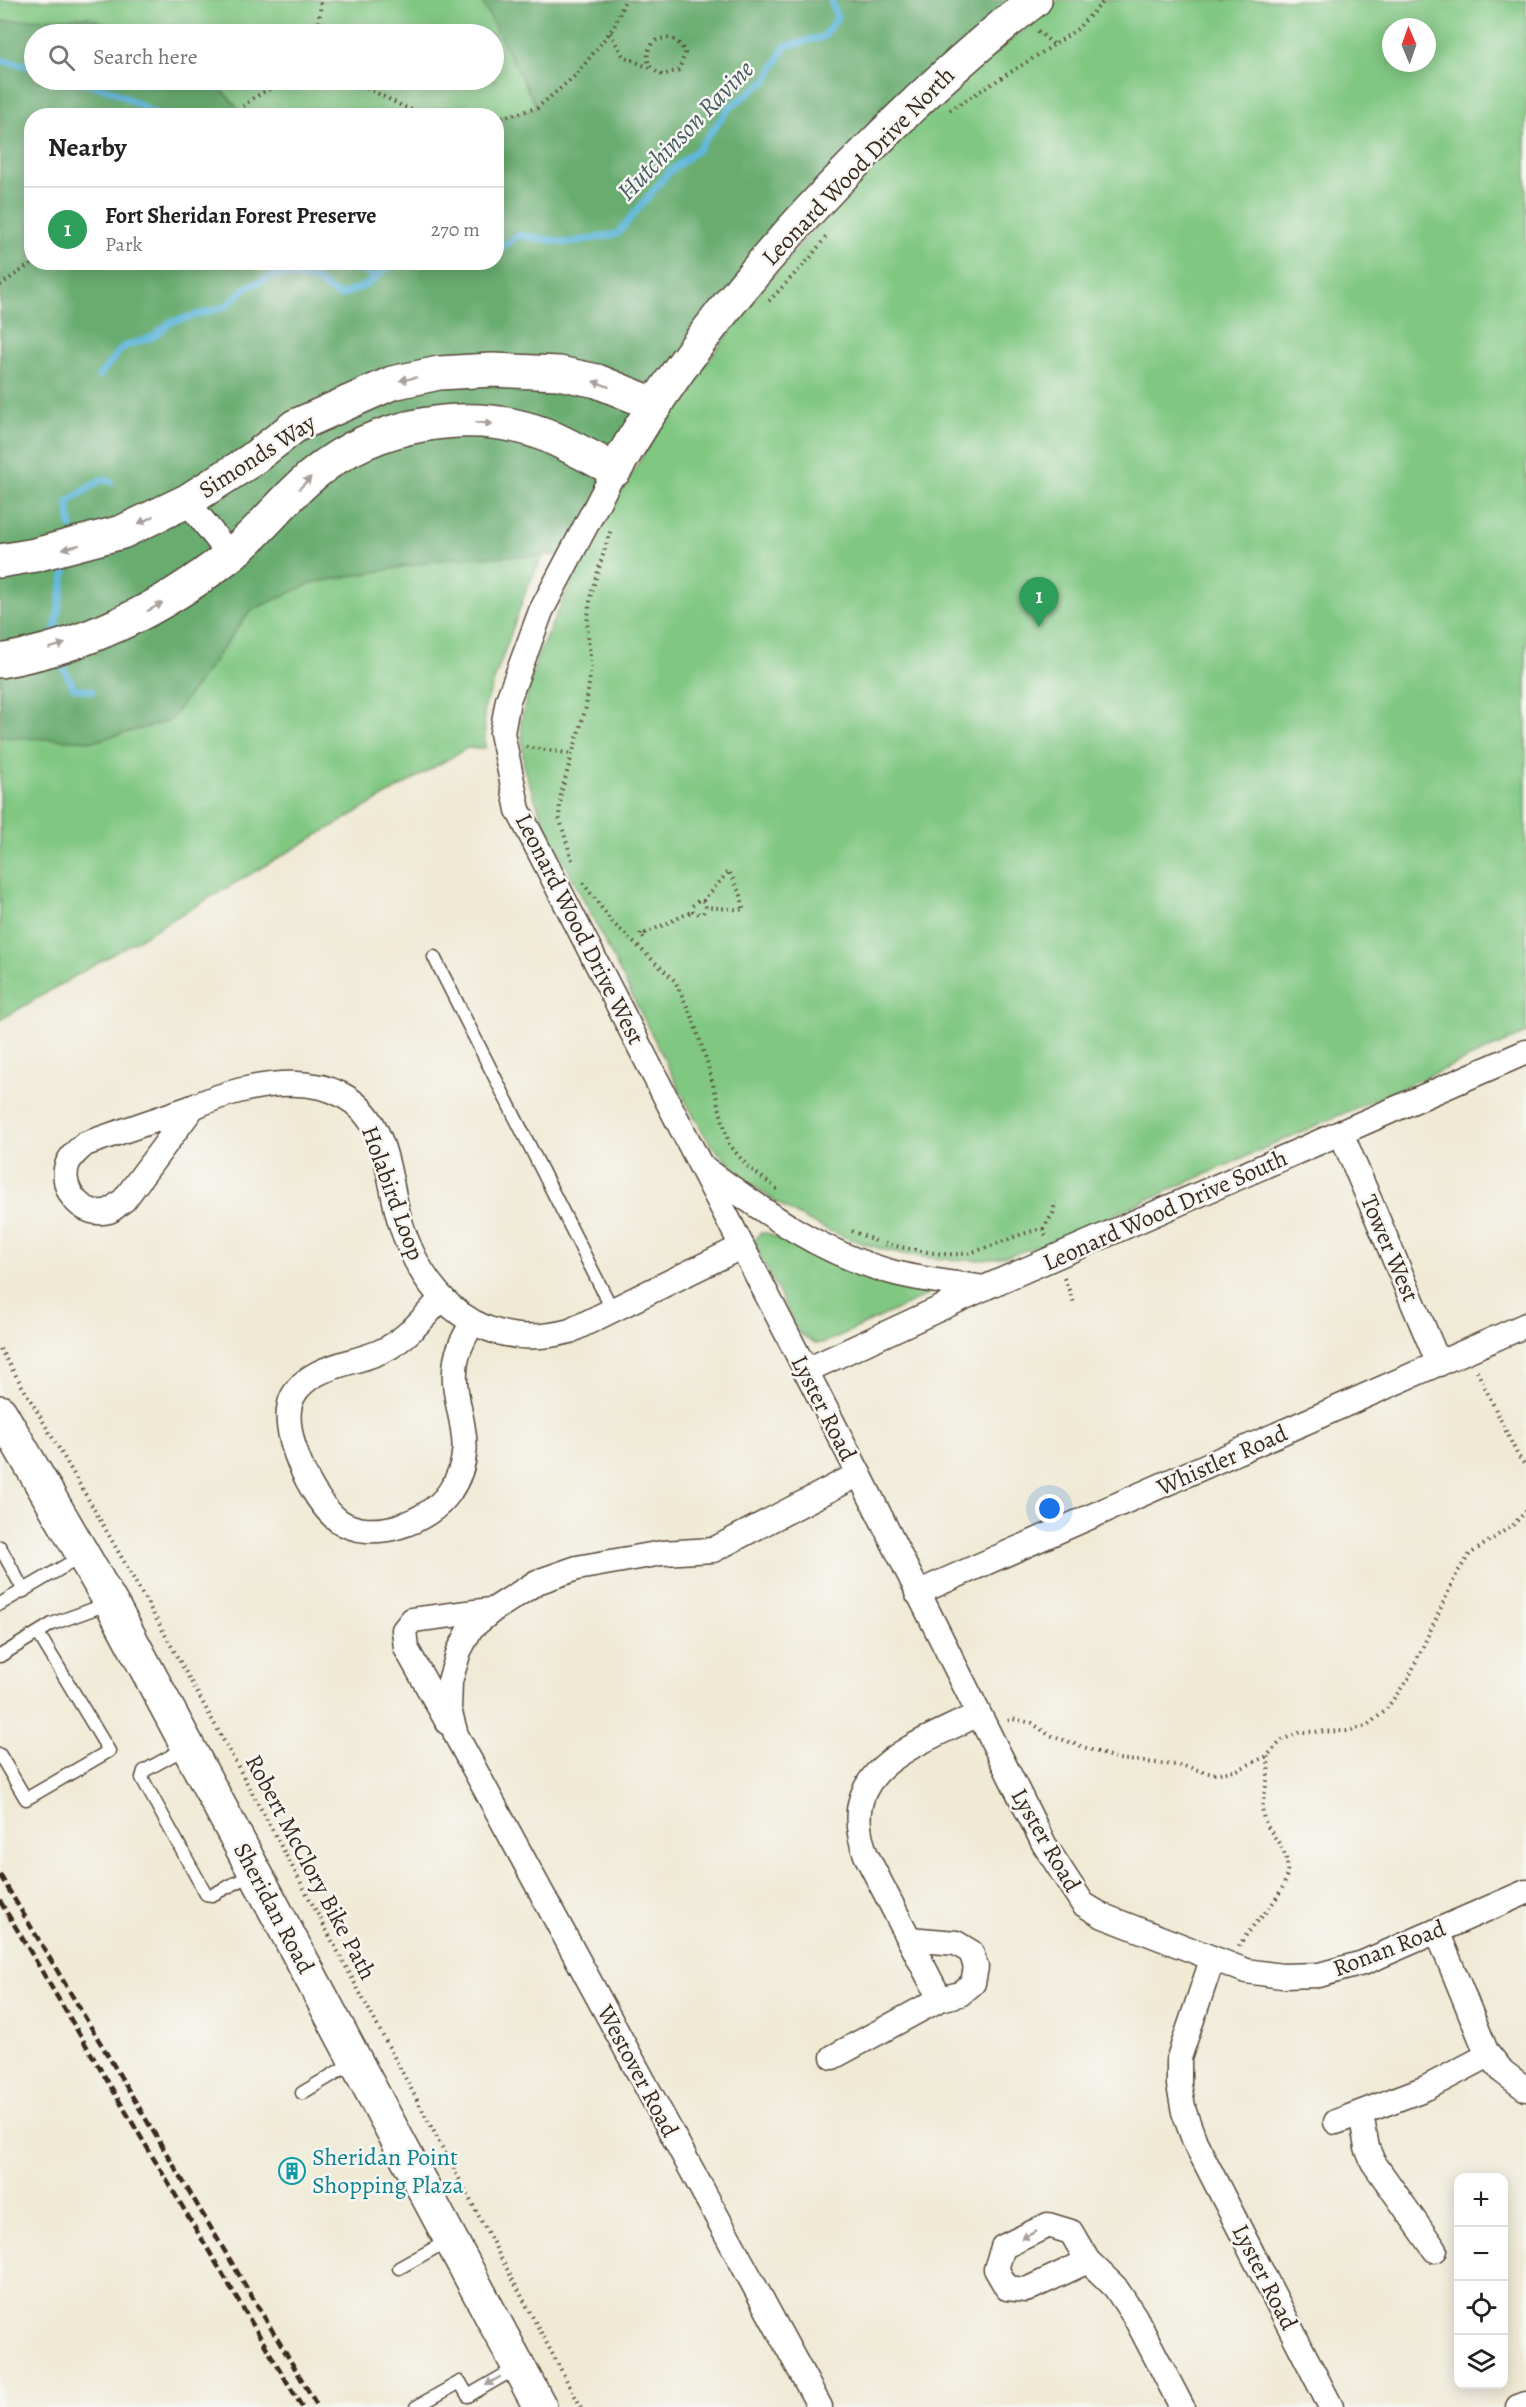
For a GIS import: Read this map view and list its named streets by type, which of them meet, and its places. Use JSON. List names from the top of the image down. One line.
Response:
{"streets":{"street":["Leonard Wood Drive North","Simonds Way","Leonard Wood Drive West","Holabird Loop","Leonard Wood Drive South","Tower West","Lyster Road","Whistler Road","Sheridan Road","Ronan Road","Westover Road"],"path":["Robert McClory Bike Path"]},"crossings":[["Leonard Wood Drive North","Simonds Way"],["Leonard Wood Drive North","Leonard Wood Drive West"],["Simonds Way","Leonard Wood Drive West"],["Leonard Wood Drive West","Holabird Loop"],["Leonard Wood Drive West","Lyster Road"],["Holabird Loop","Lyster Road"],["Leonard Wood Drive South","Tower West"],["Leonard Wood Drive South","Lyster Road"],["Tower West","Whistler Road"],["Lyster Road","Whistler Road"],["Lyster Road","Ronan Road"],["Lyster Road","Westover Road"]],"water":["Hutchinson Ravine"],"places":{"building":["Sheridan Point Shopping Plaza"]},"north":"top","page":{"search":"Search here","heading":"Nearby","list":[{"mark":"1","name":"Fort Sheridan Forest Preserve","note":"Park","value":"270 m"}],"pins":"1","map_buttons":["+","−"]}}
